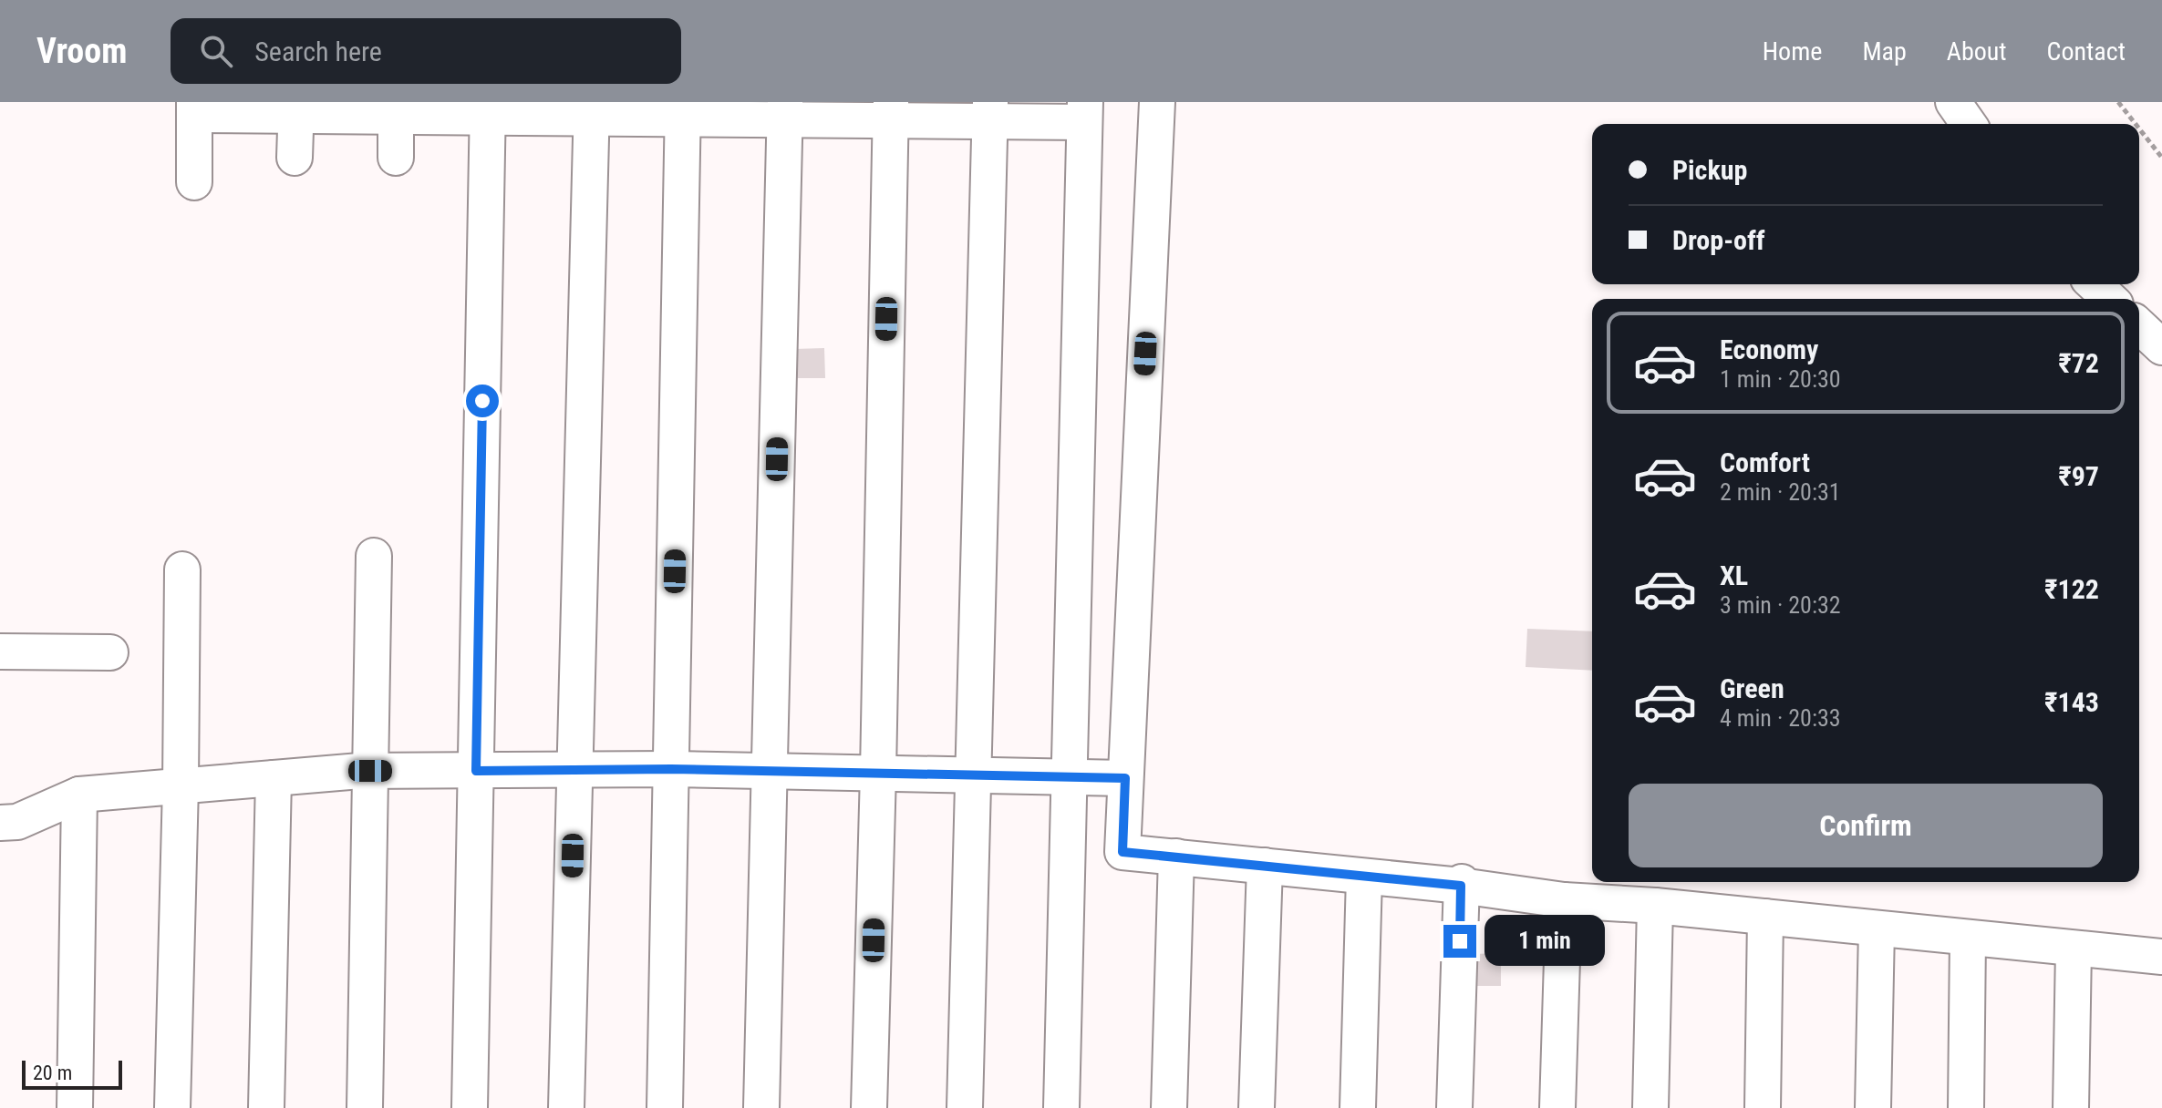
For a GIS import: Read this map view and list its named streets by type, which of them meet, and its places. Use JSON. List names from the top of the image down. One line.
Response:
{"scale_bar":"20 m","page":{"header":"Vroom","search":"Search here","nav":["Home","Map","About","Contact"],"banner":["Pickup","Drop-off"],"list":[{"name":"Economy","note":"1 min · 20:30","value":"₹72"},{"name":"Comfort","note":"2 min · 20:31","value":"₹97"},{"name":"XL","note":"3 min · 20:32","value":"₹122"},{"name":"Green","note":"4 min · 20:33","value":"₹143"}],"buttons":"Confirm","bubble":"1 min","scale":"20 m"}}
